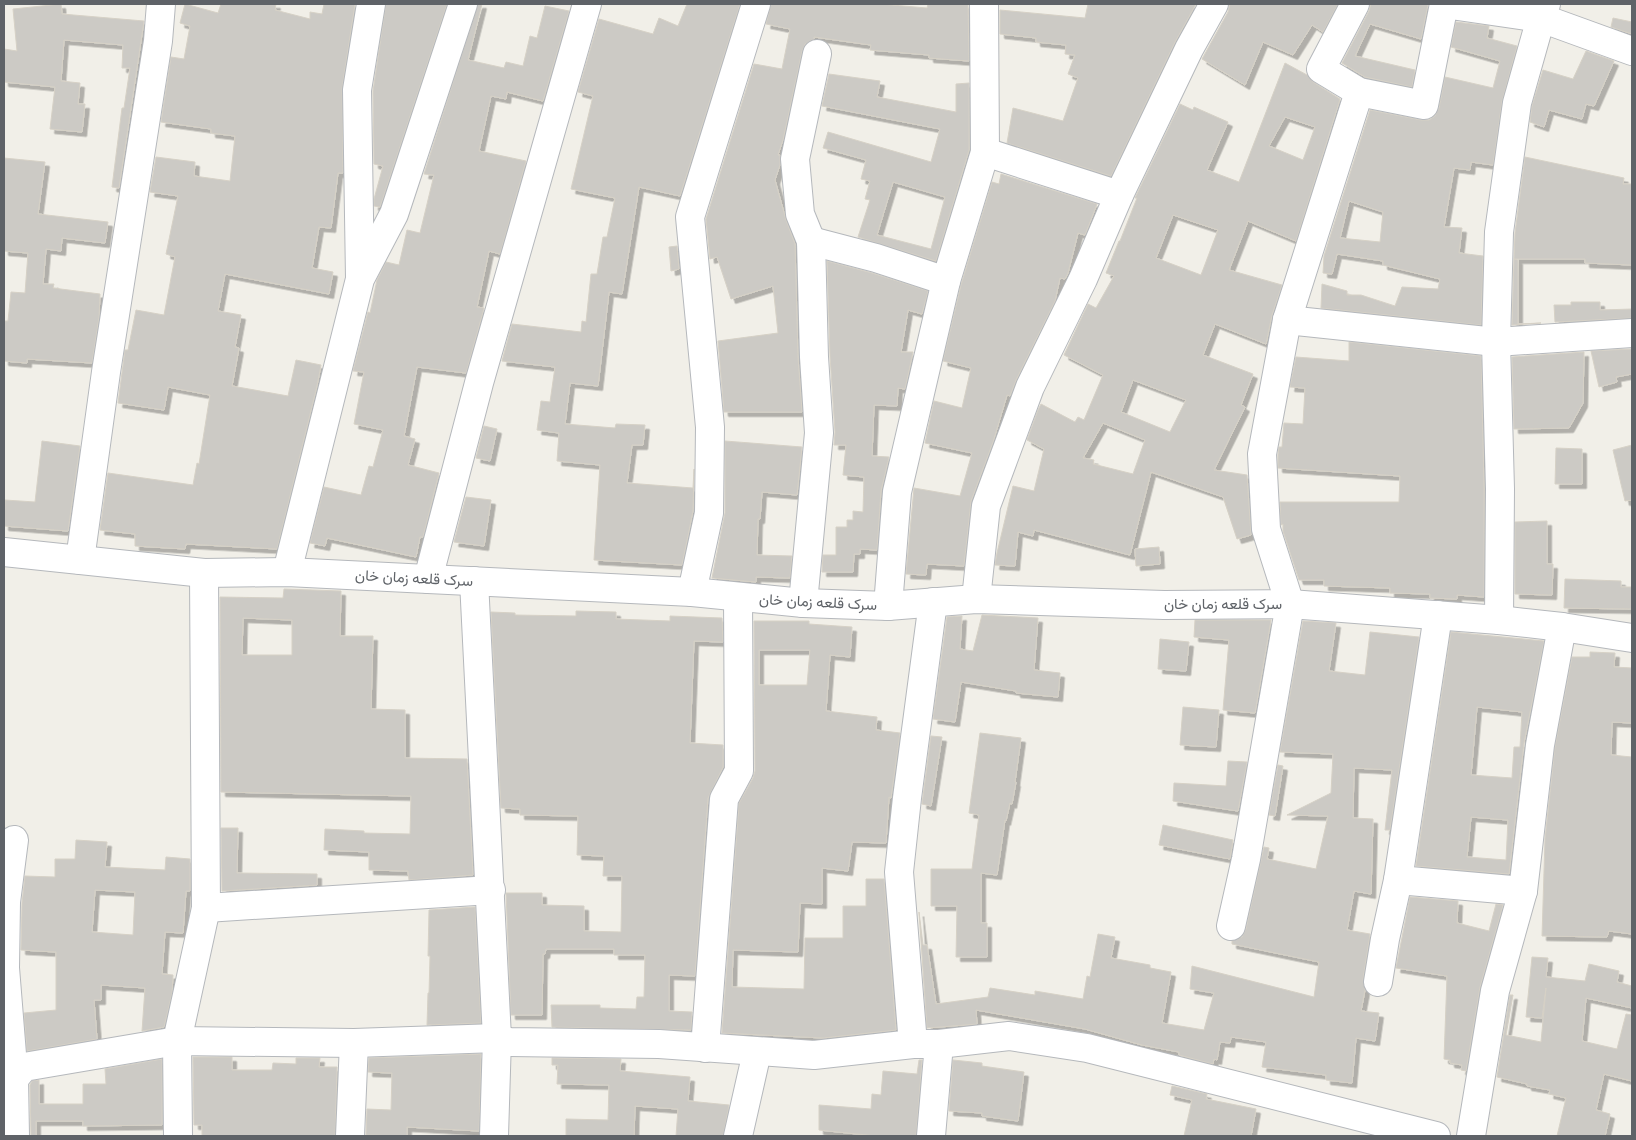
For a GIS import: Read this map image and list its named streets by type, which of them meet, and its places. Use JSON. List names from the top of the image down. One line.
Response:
{"streets":{"street":["سرک قلعه زمان خان"]}}
